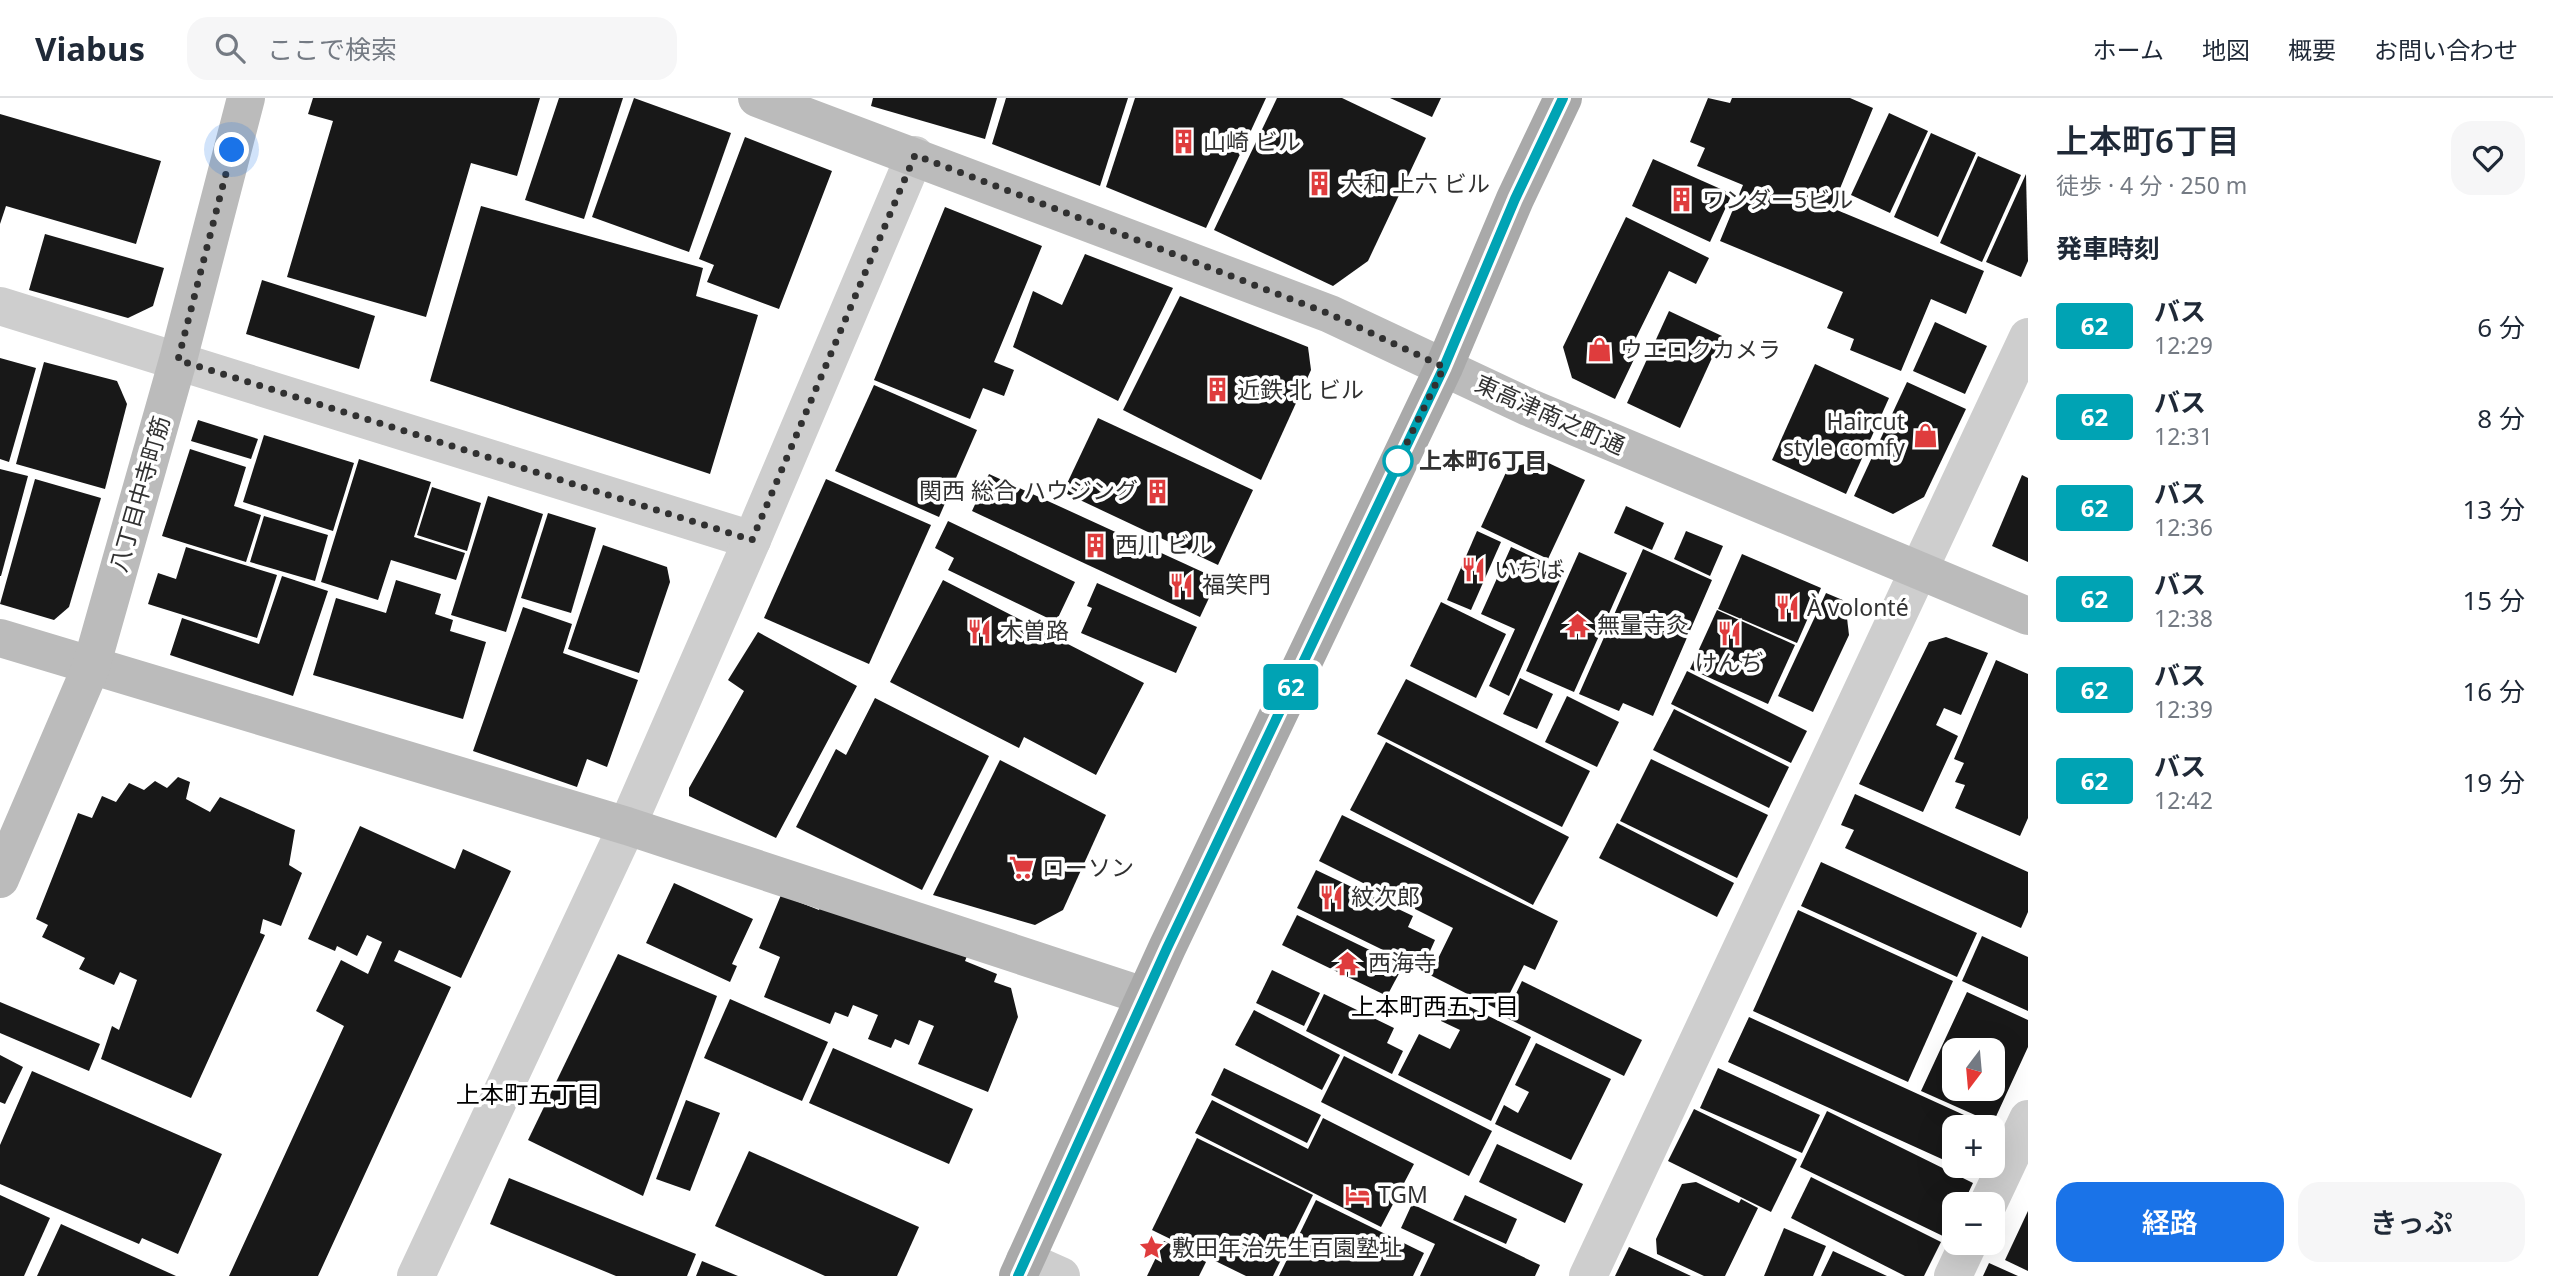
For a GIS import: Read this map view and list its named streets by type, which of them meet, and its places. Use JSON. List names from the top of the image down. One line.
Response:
{"streets":{"street":["東高津南之町通","八丁目中寺町筋"]},"districts":["上本町西五丁目","上本町五丁目"],"places":{"building":["山崎 ビル","大和 上六 ビル","ワンダー5ビル","近鉄 北 ビル","関西 総合 ハウジング","西川 ビル"],"shop":["ウエロクカメラ","Haircut style comfy"],"other":["上本町6丁目"],"restaurant":["いちば","福笑門","À volonté","木曽路","けんぢ","紋次郎"],"temple":["無量寺灸","西海寺"],"supermarket":["ローソン"],"hotel":["TGM"],"place":["敷田年治先生百園塾址"]},"lines":["bus line 62"],"north":"bottom","page":{"header":"Viabus","search":"ここで検索","nav":["ホーム","地図","概要","お問い合わせ"],"on_map":"62","heading":[["上本町6丁目","徒歩 · 4 分 · 250 m"],"発車時刻"],"list":[{"mark":"62","name":"バス","note":"12:29","value":"6 分"},{"mark":"62","name":"バス","note":"12:31","value":"8 分"},{"mark":"62","name":"バス","note":"12:36","value":"13 分"},{"mark":"62","name":"バス","note":"12:38","value":"15 分"},{"mark":"62","name":"バス","note":"12:39","value":"16 分"},{"mark":"62","name":"バス","note":"12:42","value":"19 分"}],"map_buttons":["+","−"],"buttons":["経路","きっぷ"]}}
